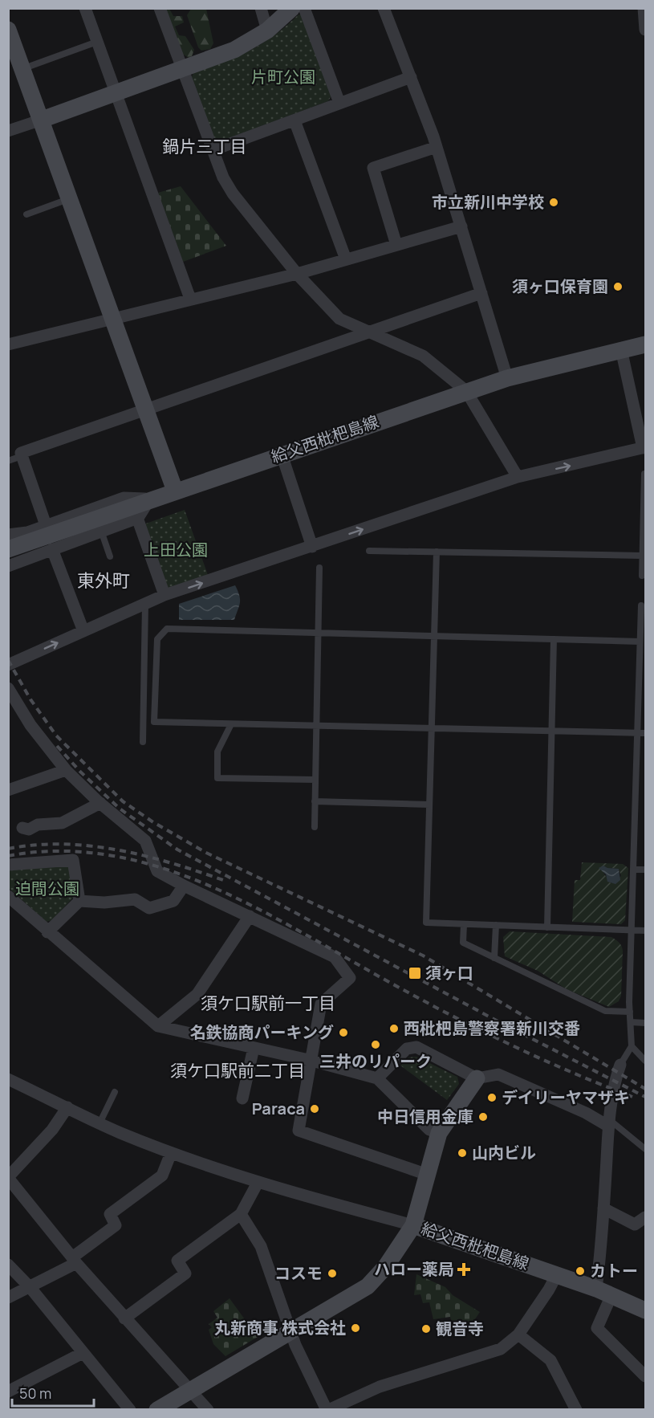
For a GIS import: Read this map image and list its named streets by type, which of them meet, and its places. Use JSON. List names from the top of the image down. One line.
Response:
{"streets":{"main road":["給父西枇杷島線"]},"districts":["鍋片三丁目","東外町","須ケ口駅前一丁目","須ケ口駅前二丁目"],"parks":["片町公園","上田公園","迫間公園"],"places":{"other":["市立新川中学校","須ヶ口保育園","西枇杷島警察署新川交番","名鉄協商パーキング","三井のリパーク","デイリーヤマザキ","Paraca","中日信用金庫","山内ビル","カトー","コスモ","丸新商事 株式会社","観音寺"],"transit":["須ヶ口"],"health":["ハロー薬局"]},"scale_bar":"50 m"}
